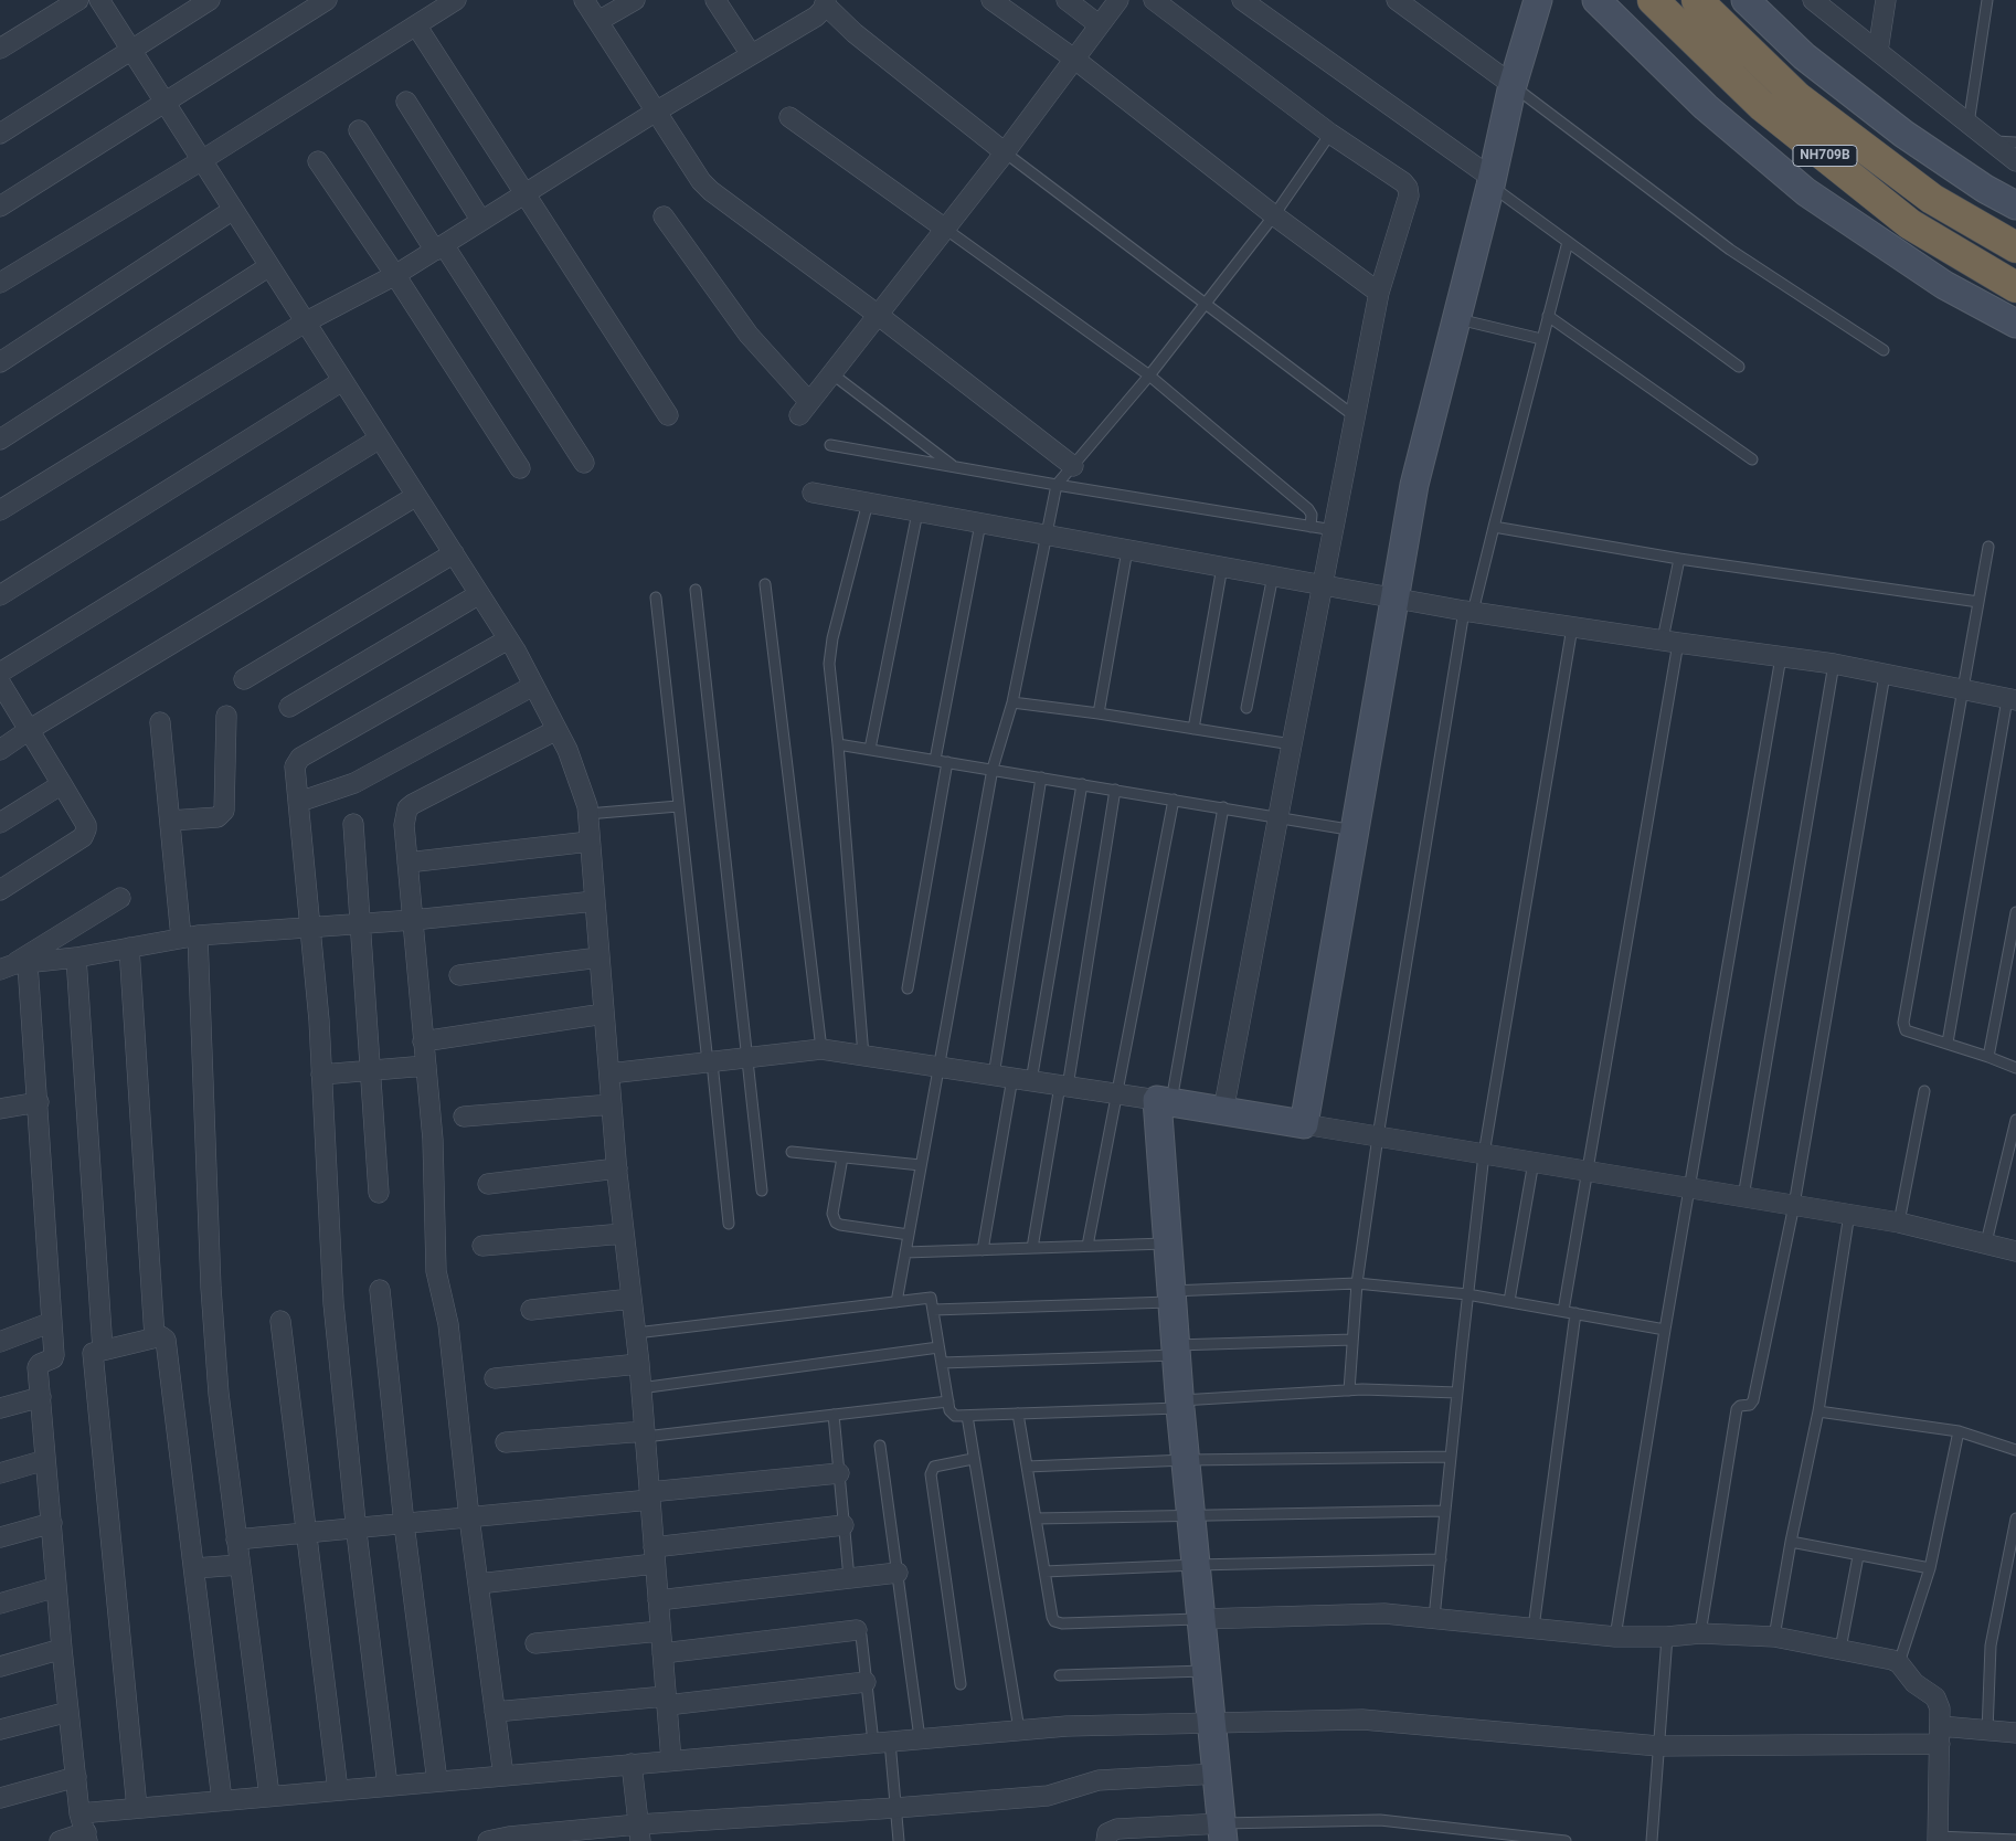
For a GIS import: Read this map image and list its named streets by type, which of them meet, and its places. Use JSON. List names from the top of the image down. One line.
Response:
{"streets":{"highway":["NH709B"]}}
